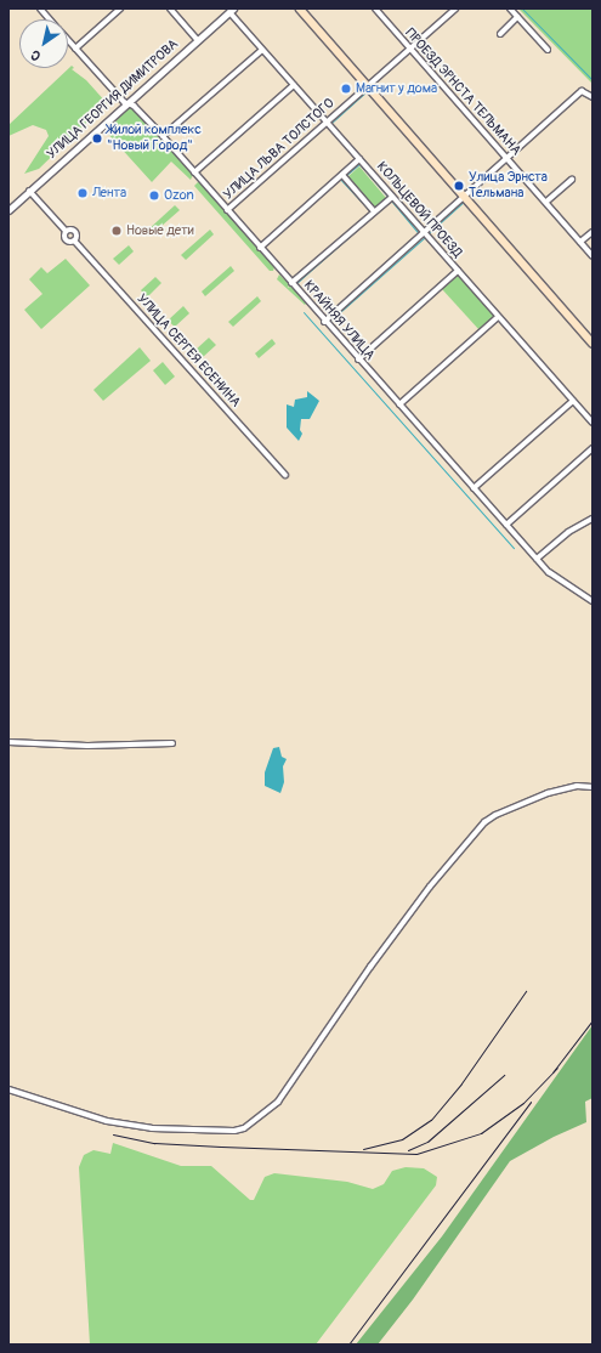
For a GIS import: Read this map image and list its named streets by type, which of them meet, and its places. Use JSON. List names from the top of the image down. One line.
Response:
{"streets":{"street":["ПРОЕЗД ЭРНСТА ТЕЛЬМАНА","УЛИЦА ГЕОРГИЯ ДИМИТРОВА","УЛИЦА ЛЬВА ТОЛСТОГО","КОЛЬЦЕВОЙ ПРОЕЗД","КРАЙНЯЯ УЛИЦА","УЛИЦА СЕРГЕЯ ЕСЕНИНА"]},"crossings":[["ПРОЕЗД ЭРНСТА ТЕЛЬМАНА","УЛИЦА ЛЬВА ТОЛСТОГО"],["УЛИЦА ГЕОРГИЯ ДИМИТРОВА","КОЛЬЦЕВОЙ ПРОЕЗД"],["УЛИЦА ГЕОРГИЯ ДИМИТРОВА","КРАЙНЯЯ УЛИЦА"],["УЛИЦА ГЕОРГИЯ ДИМИТРОВА","УЛИЦА СЕРГЕЯ ЕСЕНИНА"],["УЛИЦА ЛЬВА ТОЛСТОГО","КОЛЬЦЕВОЙ ПРОЕЗД"],["УЛИЦА ЛЬВА ТОЛСТОГО","КРАЙНЯЯ УЛИЦА"]],"places":["Магнит у дома","Жилой комплекс \"Новый Город\"","Улица Эрнста Тельмана","Лента","Ozon","Новые дети"],"north":"bottom left"}
